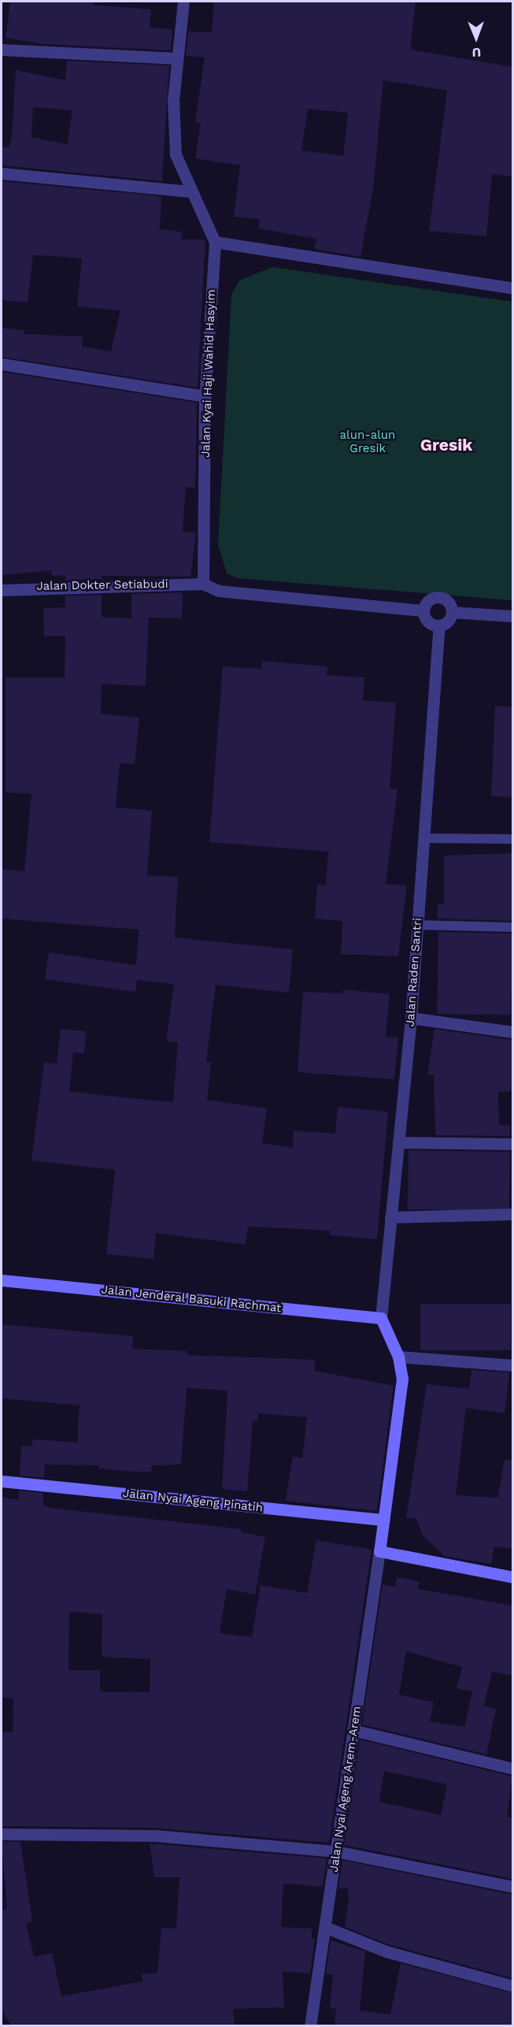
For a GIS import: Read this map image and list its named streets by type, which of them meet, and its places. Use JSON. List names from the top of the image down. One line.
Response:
{"streets":{"main road":["Jalan Jenderal Basuki Rachmat","Jalan Nyai Ageng Pinatih"],"street":["Jalan Kyai Haji Wahid Hasyim","Jalan Dokter Setiabudi","Jalan Raden Santri","Jalan Nyai Ageng Arem-Arem"]},"crossings":[["Jalan Kyai Haji Wahid Hasyim","Jalan Dokter Setiabudi"],["Jalan Raden Santri","Jalan Jenderal Basuki Rachmat"]],"districts":["Gresik"],"parks":["alun-alun Gresik"],"north":"bottom"}
